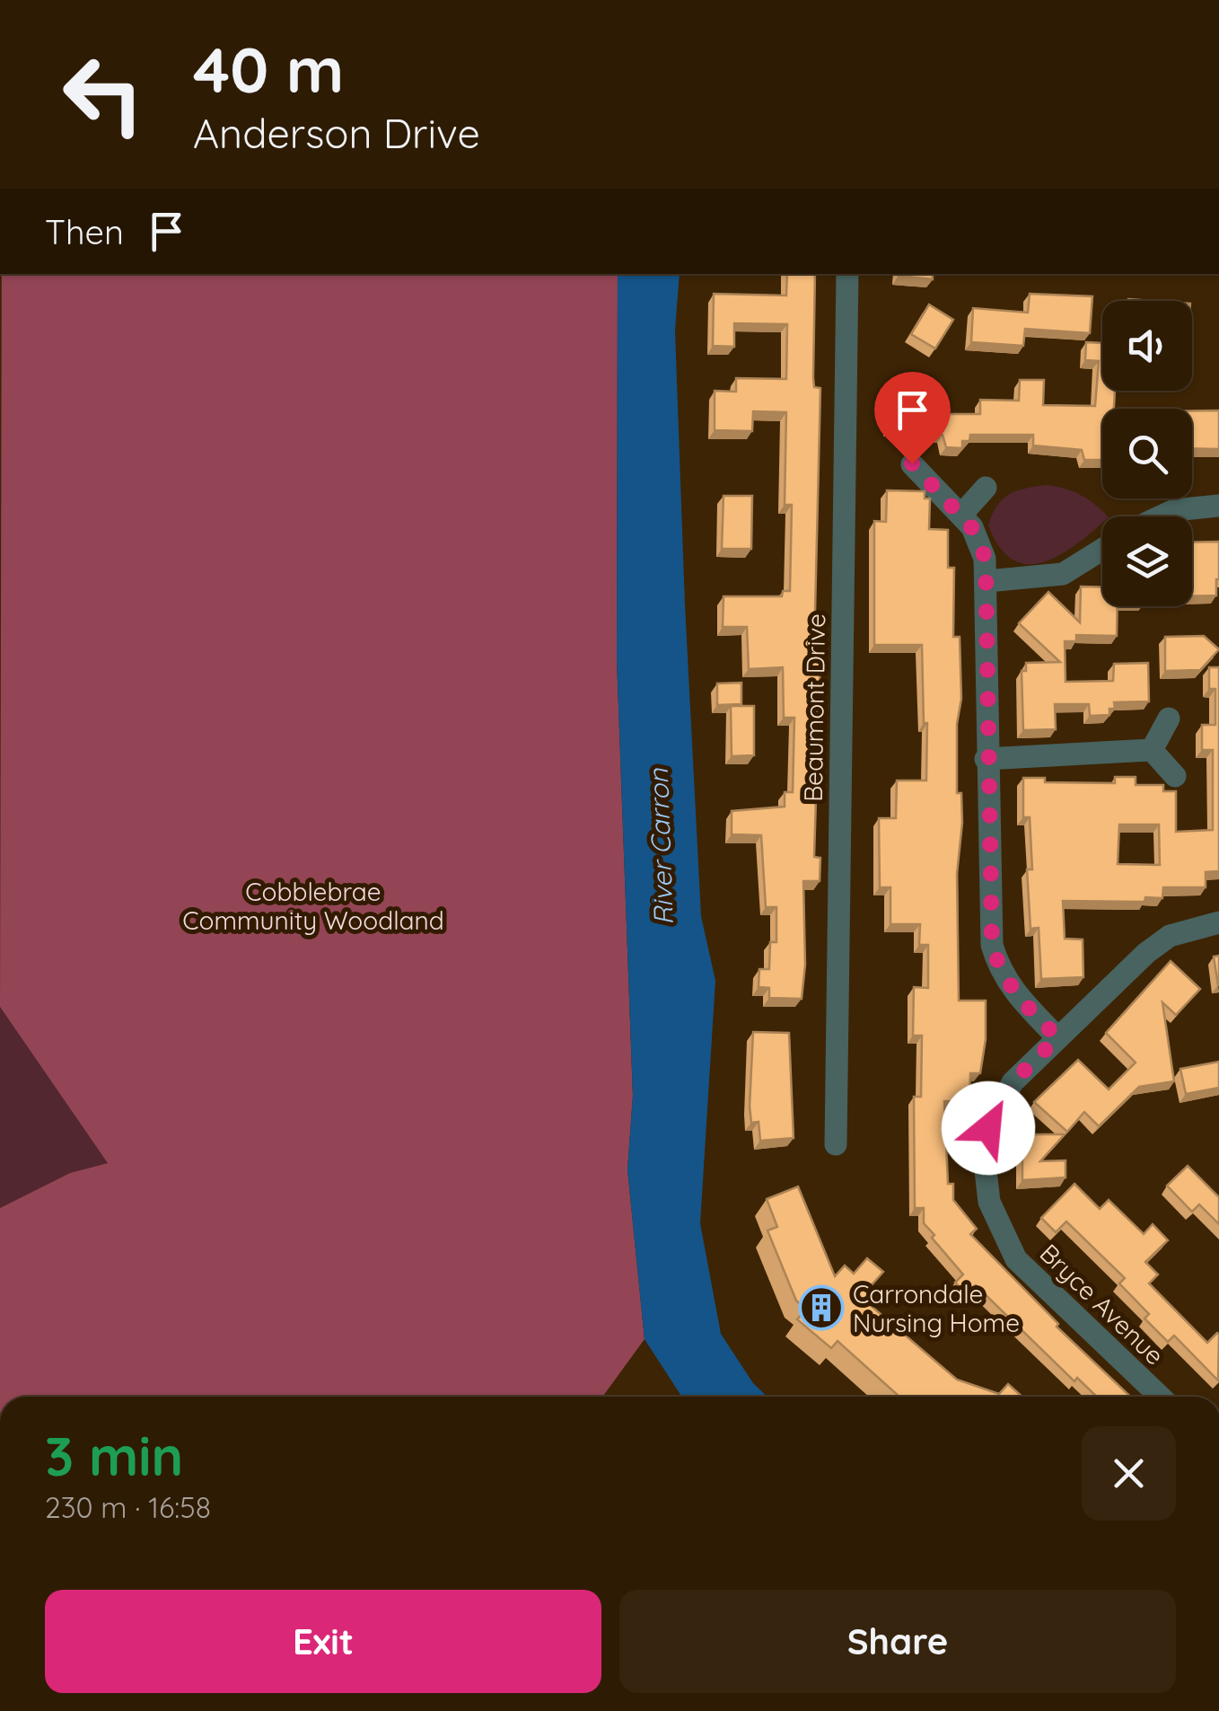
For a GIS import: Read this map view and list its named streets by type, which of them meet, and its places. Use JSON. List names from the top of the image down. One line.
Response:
{"streets":{"street":["Beaumont Drive","Bryce Avenue"]},"water":["River Carron"],"parks":["Cobblebrae Community Woodland"],"places":{"building":["Carrondale Nursing Home"]},"page":{"turn":["40 m","Anderson Drive"],"then":"Then","heading":["3 min","230 m · 16:58"],"buttons":["Exit","Share"]}}
